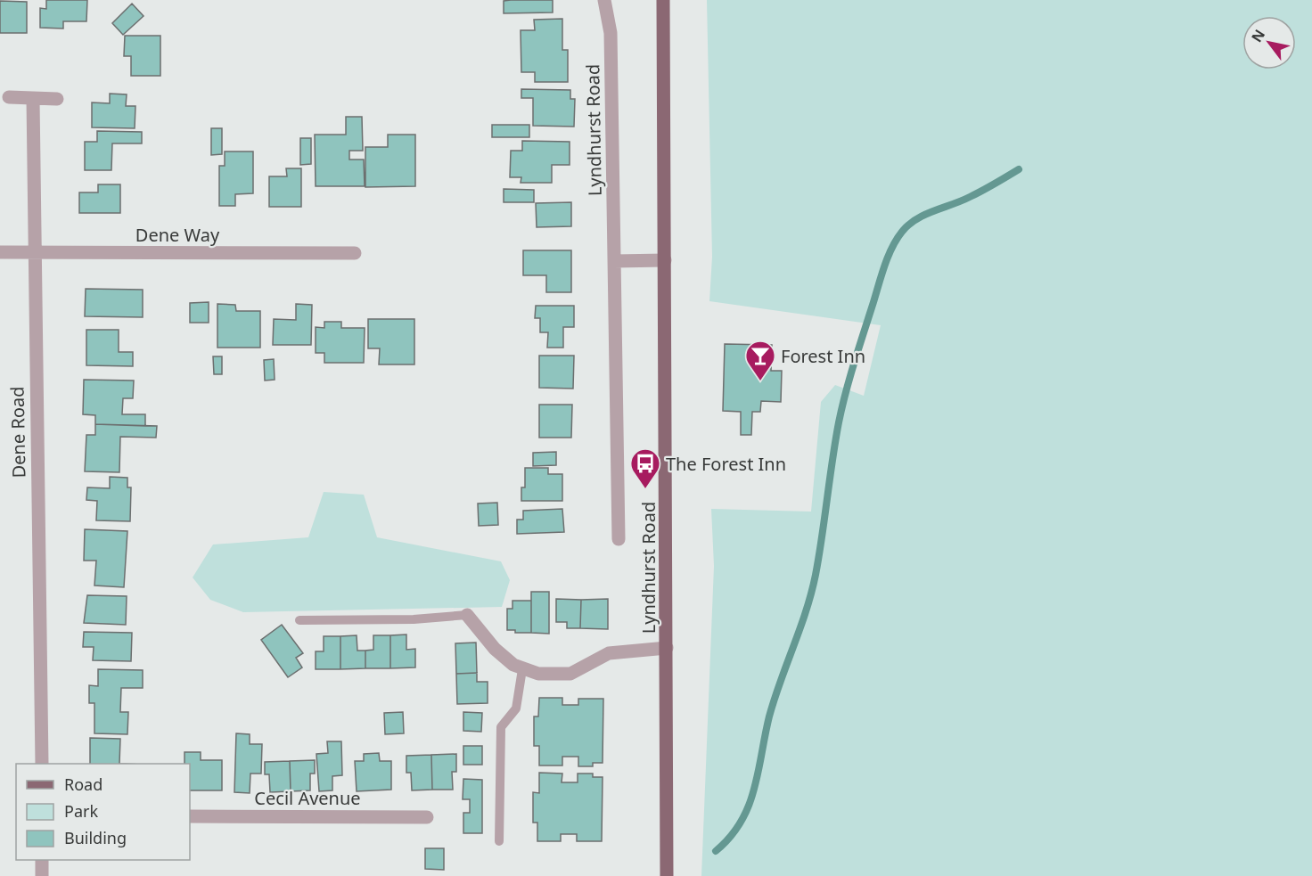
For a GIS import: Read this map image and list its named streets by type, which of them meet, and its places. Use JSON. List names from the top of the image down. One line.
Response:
{"streets":{"main road":["Lyndhurst Road"],"street":["Dene Way","Dene Road","Cecil Avenue"]},"crossings":[["Dene Way","Dene Road"]],"places":{"bar":["Forest Inn"],"bus stop":["The Forest Inn"]},"legend":["Road","Park","Building"],"north":"top left"}
